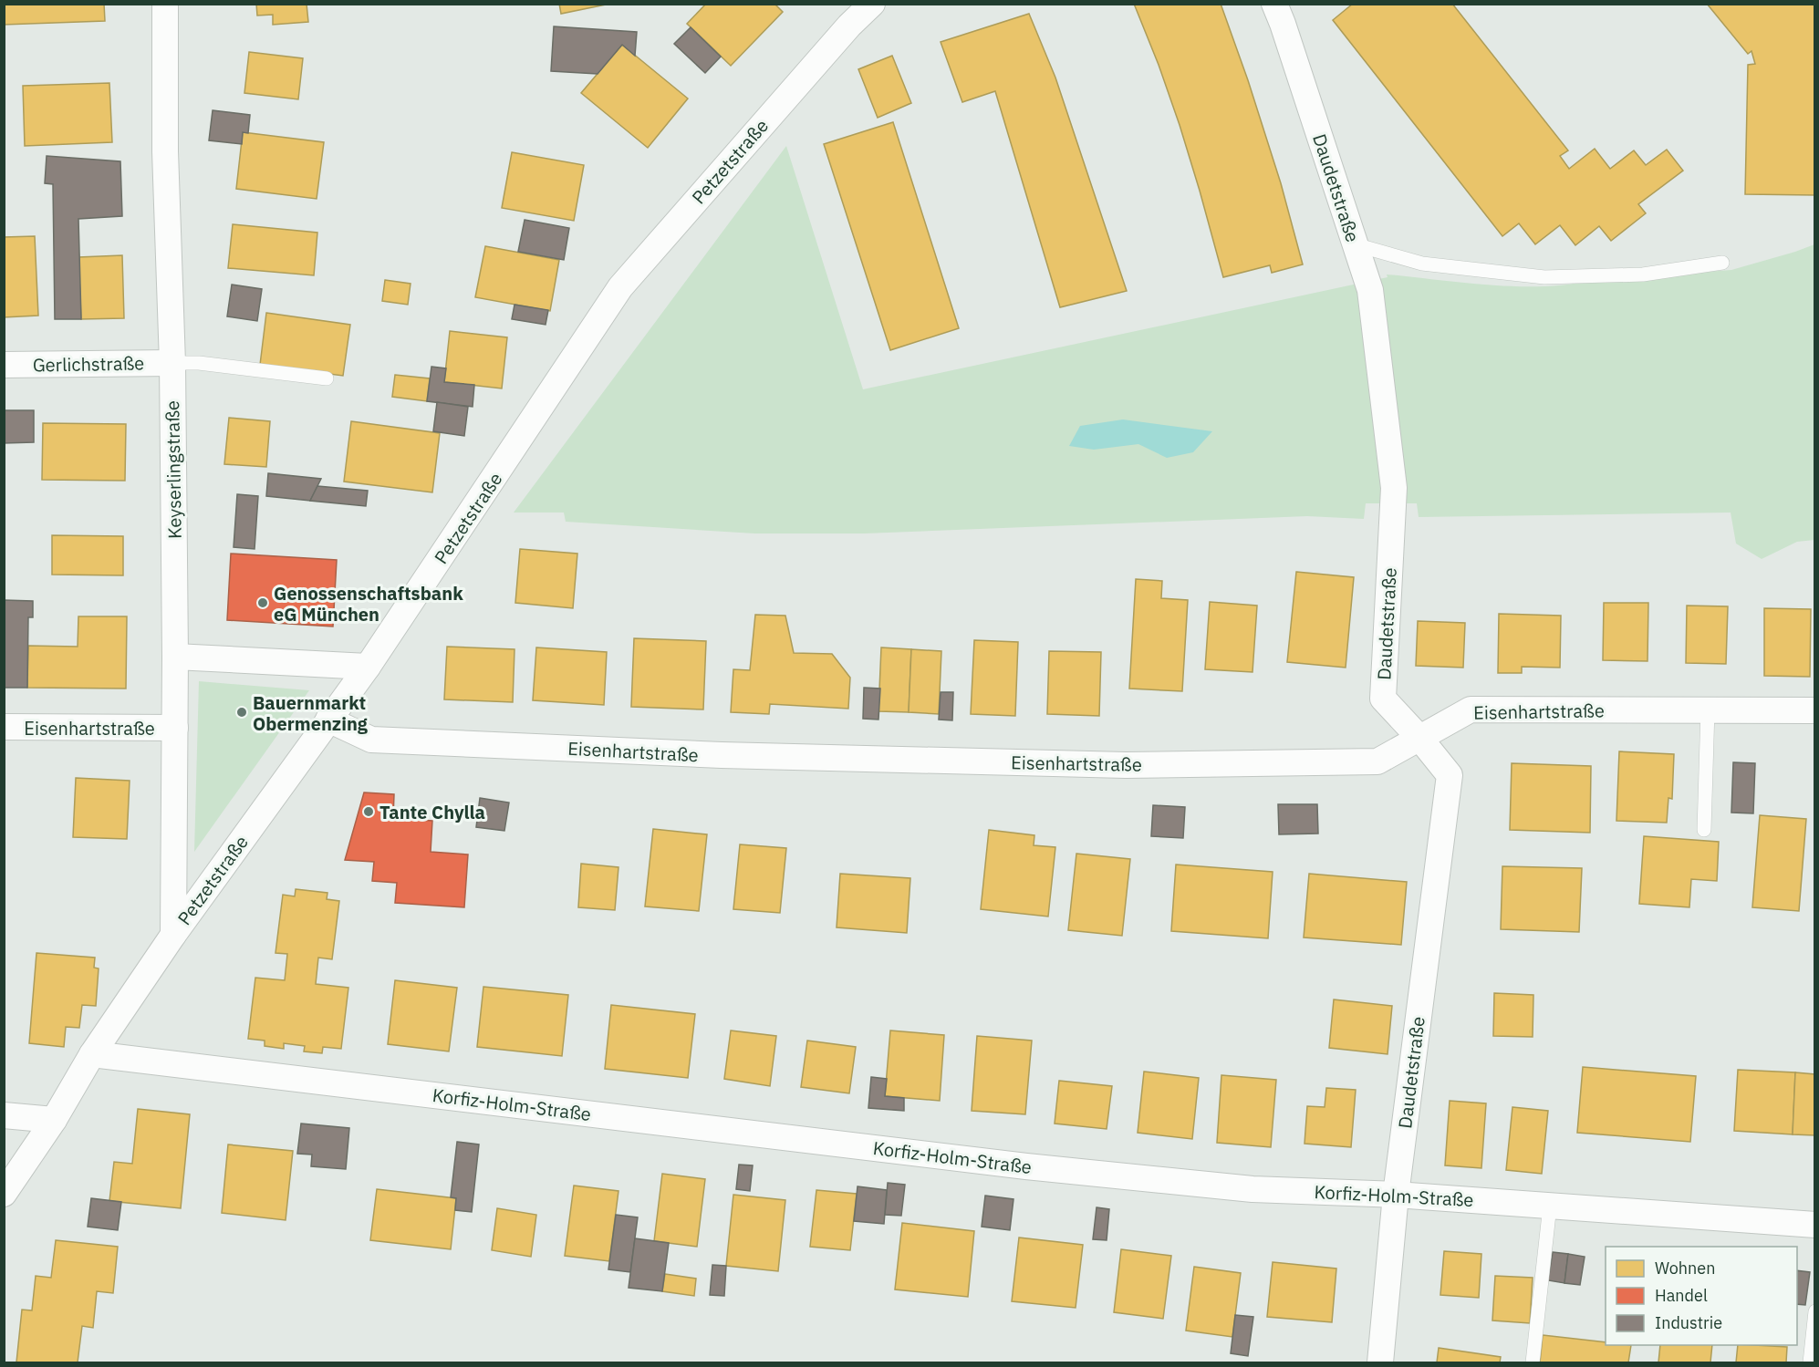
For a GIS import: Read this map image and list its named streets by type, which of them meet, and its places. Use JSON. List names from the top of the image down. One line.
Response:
{"streets":{"street":["Petzetstraße","Daudetstraße","Gerlichstraße","Keyserlingstraße","Eisenhartstraße","Korfiz-Holm-Straße"]},"crossings":[["Petzetstraße","Keyserlingstraße"],["Petzetstraße","Eisenhartstraße"],["Petzetstraße","Korfiz-Holm-Straße"],["Daudetstraße","Eisenhartstraße"],["Daudetstraße","Korfiz-Holm-Straße"],["Gerlichstraße","Keyserlingstraße"],["Keyserlingstraße","Eisenhartstraße"]],"places":["Genossenschaftsbank eG München","Bauernmarkt Obermenzing","Tante Chylla"],"legend":["Wohnen","Handel","Industrie"]}
